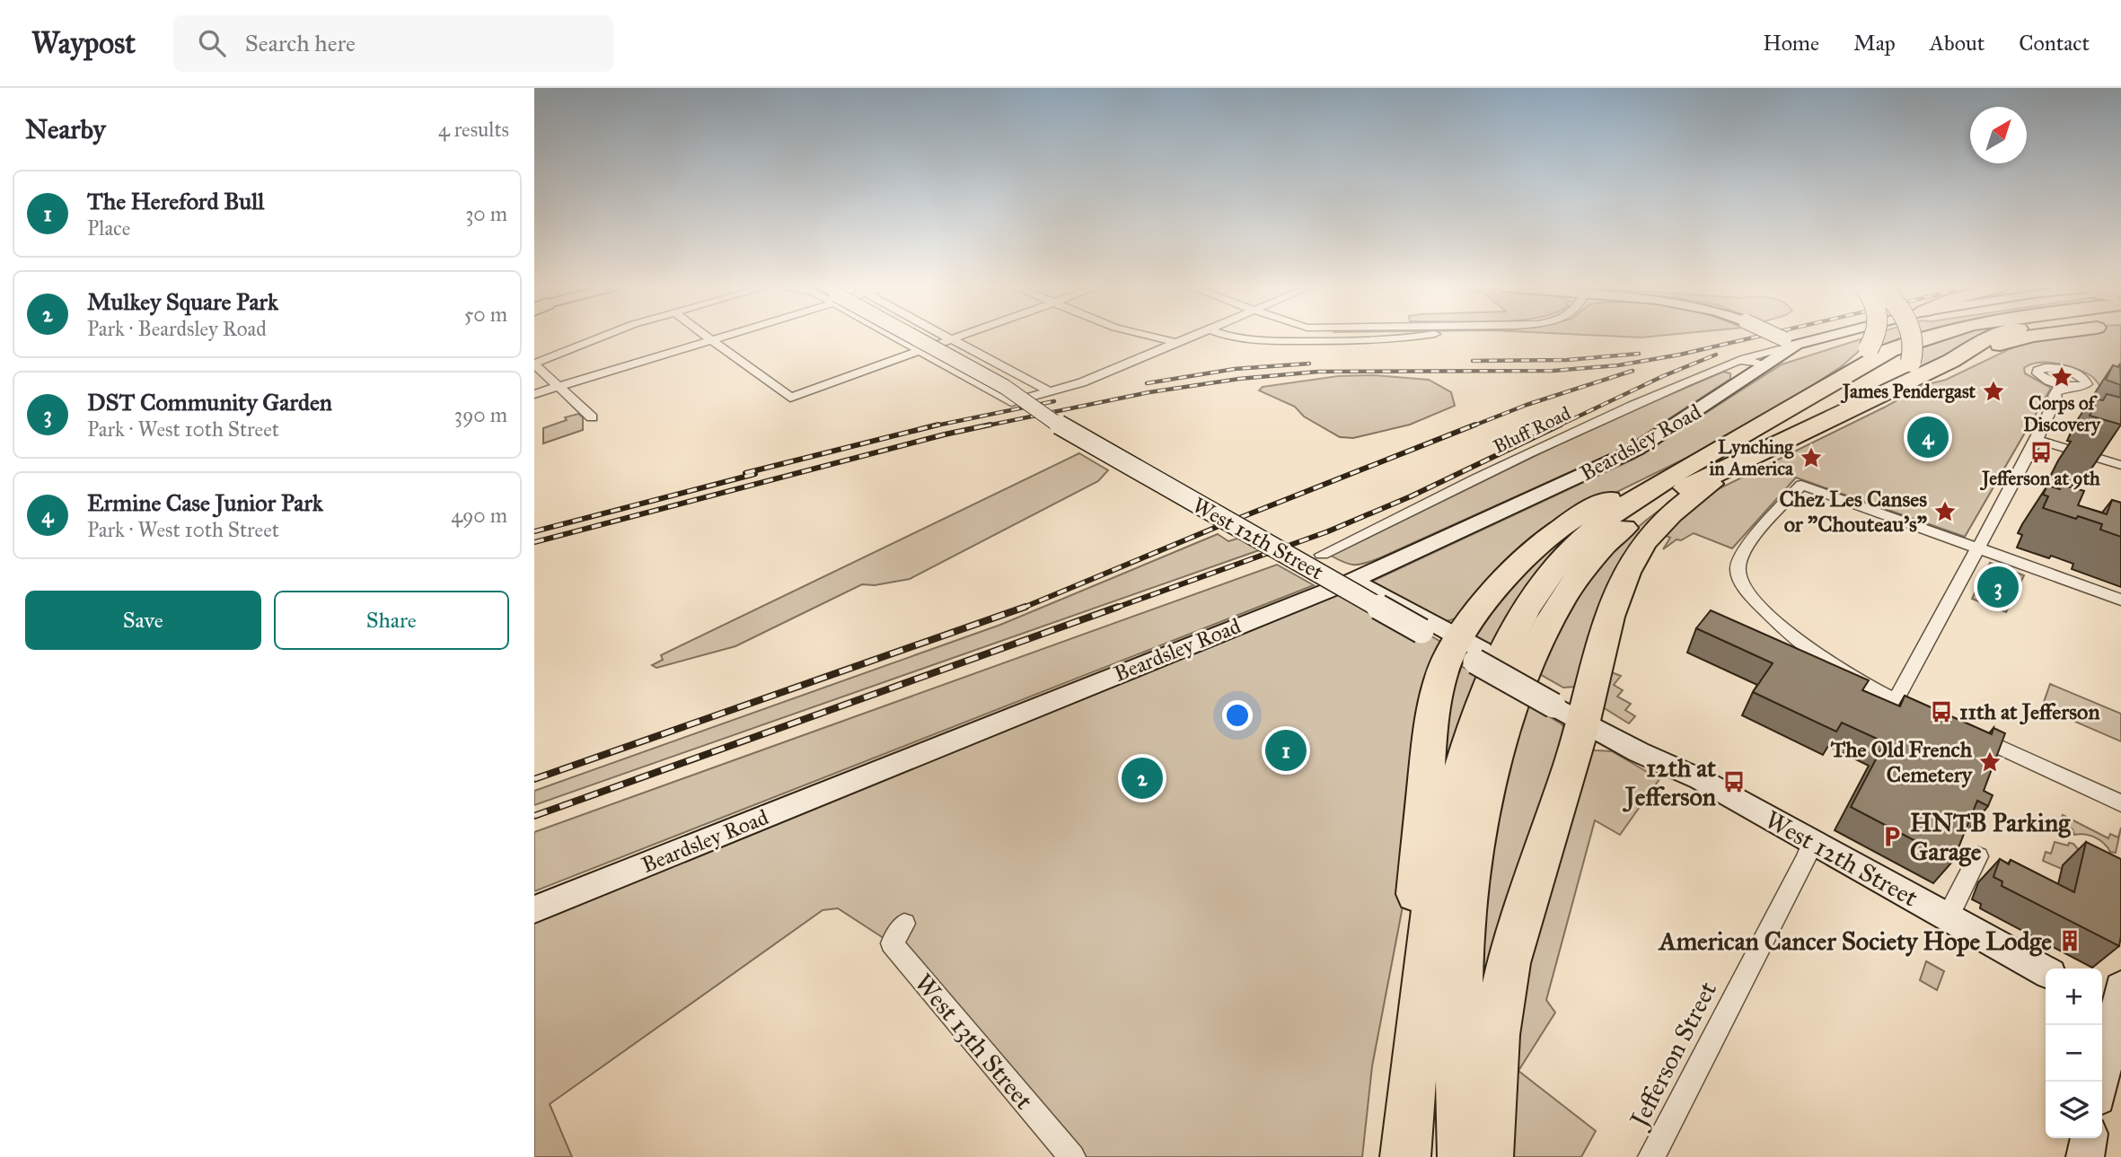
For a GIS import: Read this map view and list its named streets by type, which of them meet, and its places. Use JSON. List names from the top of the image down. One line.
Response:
{"streets":{"street":["Bluff Road","Beardsley Road","West 12th Street","West 13th Street","Jefferson Street"]},"crossings":[["Bluff Road","Beardsley Road"],["West 12th Street","Jefferson Street"]],"places":{"place":["Corps of Discovery","James Pendergast","Lynching in America","Chez Les Canses or \"Chouteau's\"","The Old French Cemetery"],"bus stop":["Jefferson at 9th","11th at Jefferson","12th at Jefferson"],"parking":["HNTB Parking Garage"],"building":["American Cancer Society Hope Lodge"]},"north":"top right","page":{"header":"Waypost","search":"Search here","nav":["Home","Map","About","Contact"],"heading":["Nearby","4 results"],"list":[{"mark":"1","name":"The Hereford Bull","note":"Place","value":"30 m"},{"mark":"2","name":"Mulkey Square Park","note":"Park · Beardsley Road","value":"50 m"},{"mark":"3","name":"DST Community Garden","note":"Park · West 10th Street","value":"390 m"},{"mark":"4","name":"Ermine Case Junior Park","note":"Park · West 10th Street","value":"490 m"}],"pins":["4","3","1","2"],"buttons":["Save","Share"],"map_buttons":["+","−"]}}
